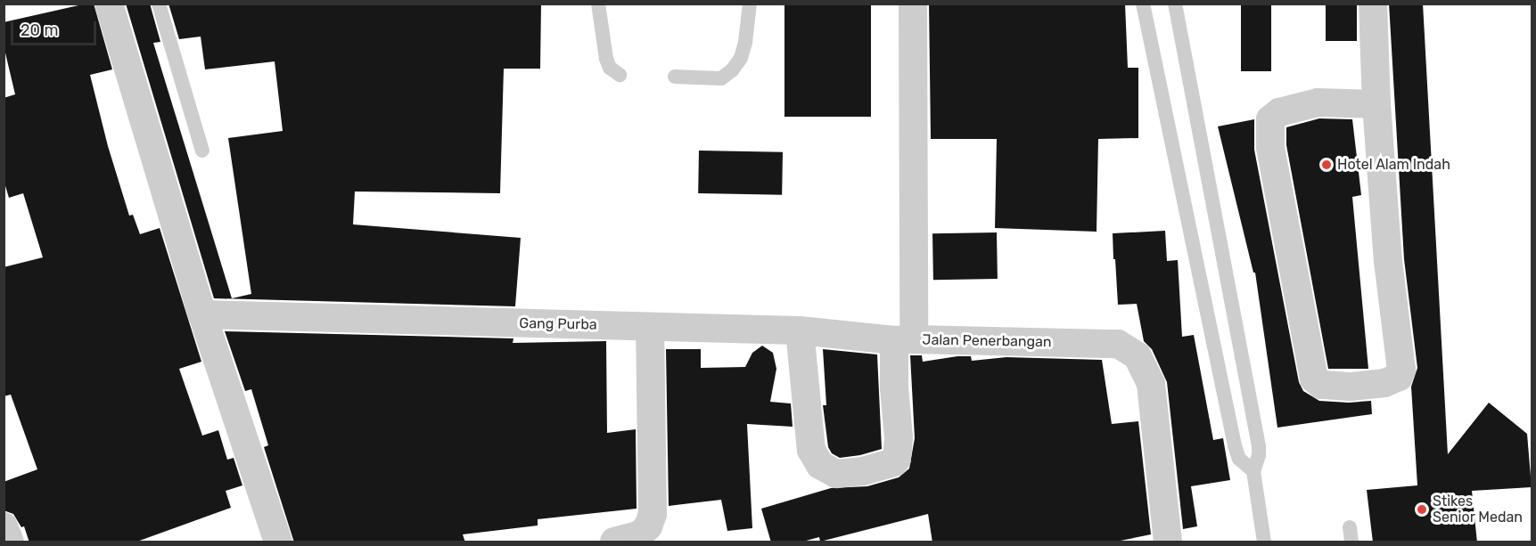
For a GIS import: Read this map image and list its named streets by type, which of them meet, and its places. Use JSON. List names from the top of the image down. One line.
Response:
{"streets":{"street":["Gang Purba","Jalan Penerbangan"]},"crossings":[["Gang Purba","Jalan Penerbangan"]],"places":["Hotel Alam Indah","Stikes Senior Medan"],"scale_bar":"20 m"}
